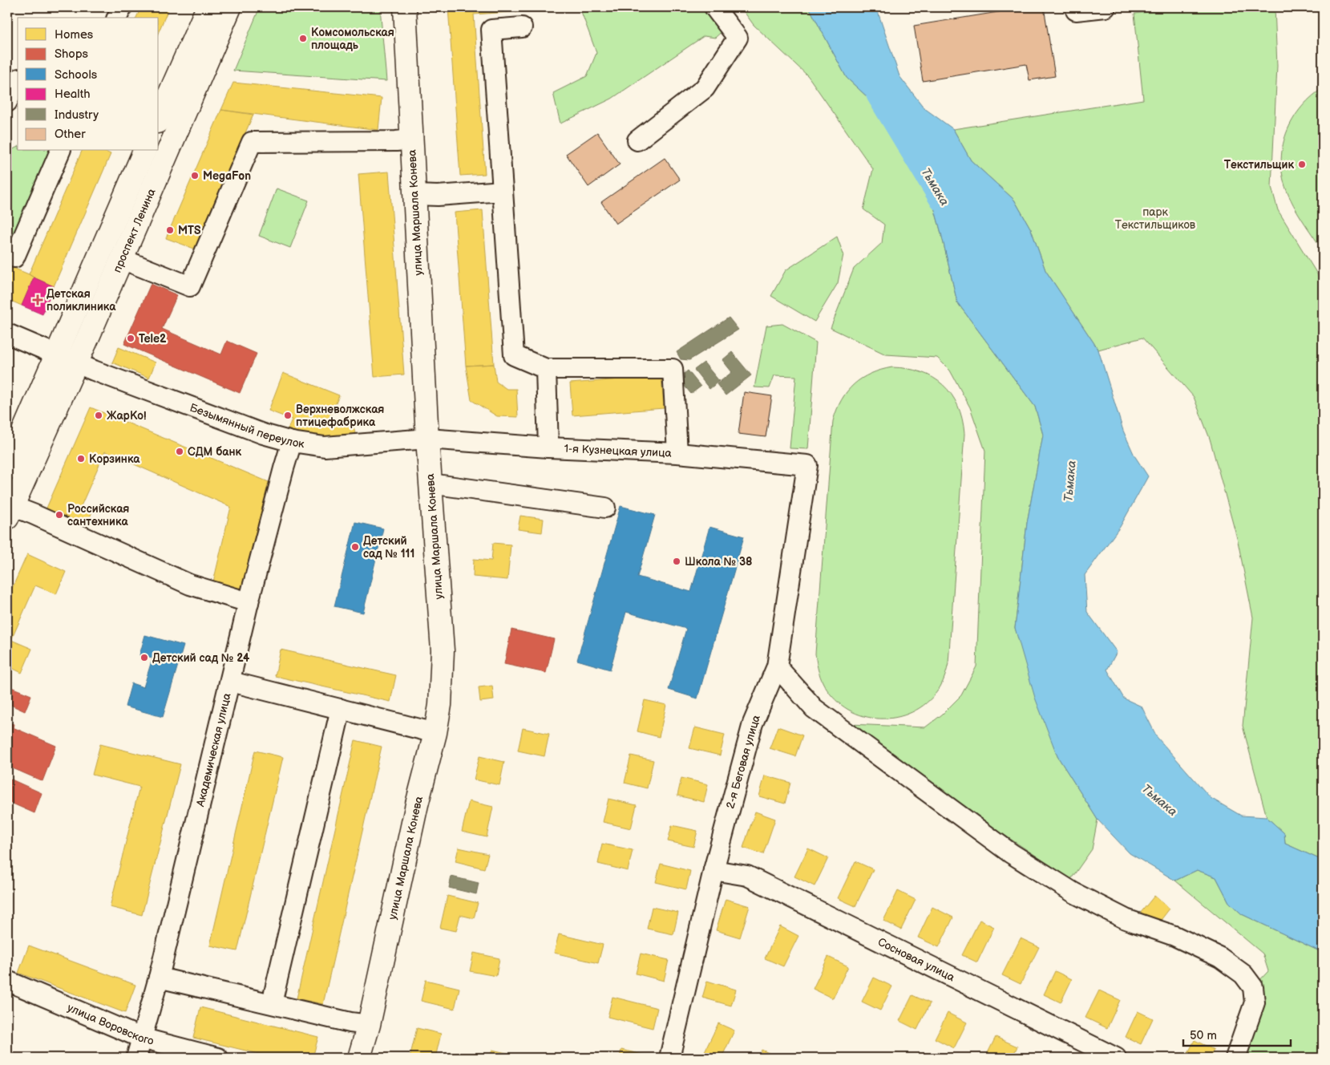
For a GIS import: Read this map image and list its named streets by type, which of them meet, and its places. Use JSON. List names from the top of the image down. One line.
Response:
{"streets":{"main road":["улица Маршала Конева","проспект Ленина"],"street":["Безымянный переулок","1-я Кузнецкая улица","Академическая улица","2-я Беговая улица","Сосновая улица","улица Воровского"]},"crossings":[["улица Маршала Конева","Безымянный переулок"],["улица Маршала Конева","1-я Кузнецкая улица"],["проспект Ленина","Безымянный переулок"],["Безымянный переулок","1-я Кузнецкая улица"],["Безымянный переулок","Академическая улица"],["1-я Кузнецкая улица","2-я Беговая улица"],["Академическая улица","улица Воровского"],["2-я Беговая улица","Сосновая улица"]],"water":["Тьмака"],"parks":["парк Текстильщиков"],"places":{"other":["Комсомольская площадь","Текстильщик","MegaFon","MTS","Tele2","ЖарКо!","Верхневолжская птицефабрика","СДМ банк","Корзинка","Российская сантехника","Детский сад № 111","Школа № 38","Детский сад № 24"],"health":["Детская поликлиника"]},"legend":["Homes","Shops","Schools","Health","Industry","Other"],"scale_bar":"50 m"}
